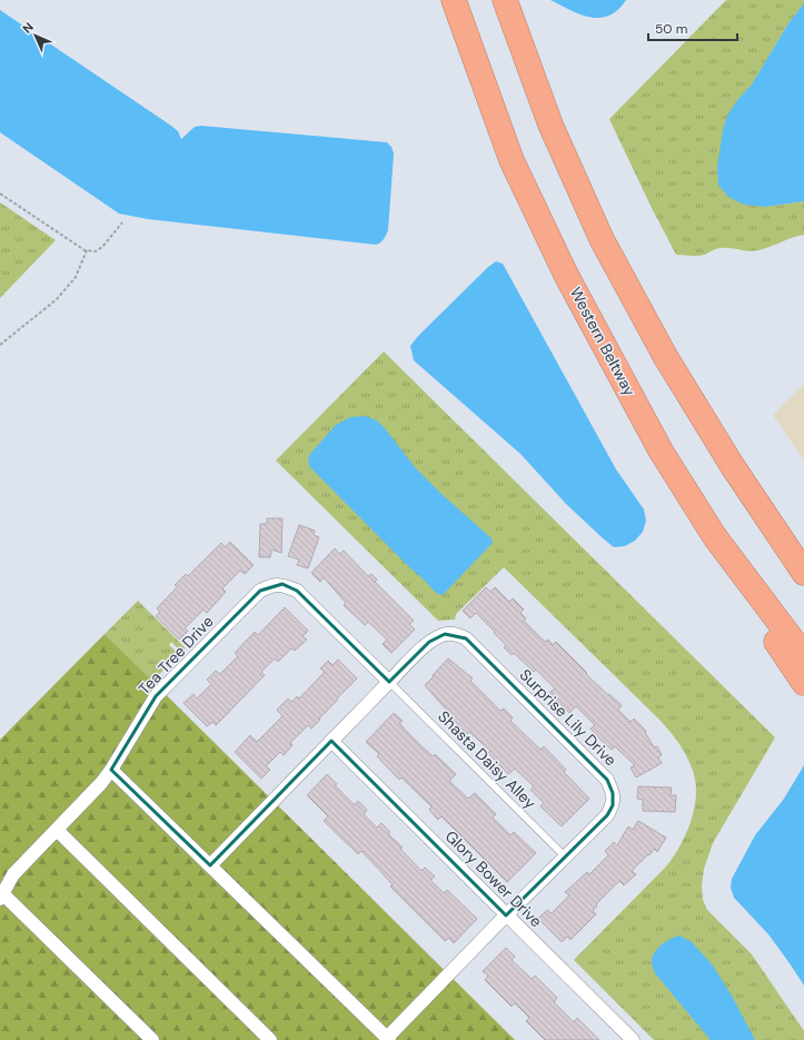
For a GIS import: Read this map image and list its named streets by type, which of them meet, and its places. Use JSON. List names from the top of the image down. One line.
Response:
{"streets":{"highway":["Western Beltway"],"street":["Tea Tree Drive","Surprise Lily Drive","Glory Bower Drive"],"lane":["Shasta Daisy Alley"]},"crossings":[["Tea Tree Drive","Surprise Lily Drive"],["Tea Tree Drive","Shasta Daisy Alley"],["Surprise Lily Drive","Shasta Daisy Alley"],["Surprise Lily Drive","Glory Bower Drive"]],"scale_bar":"50 m","north":"top left"}
